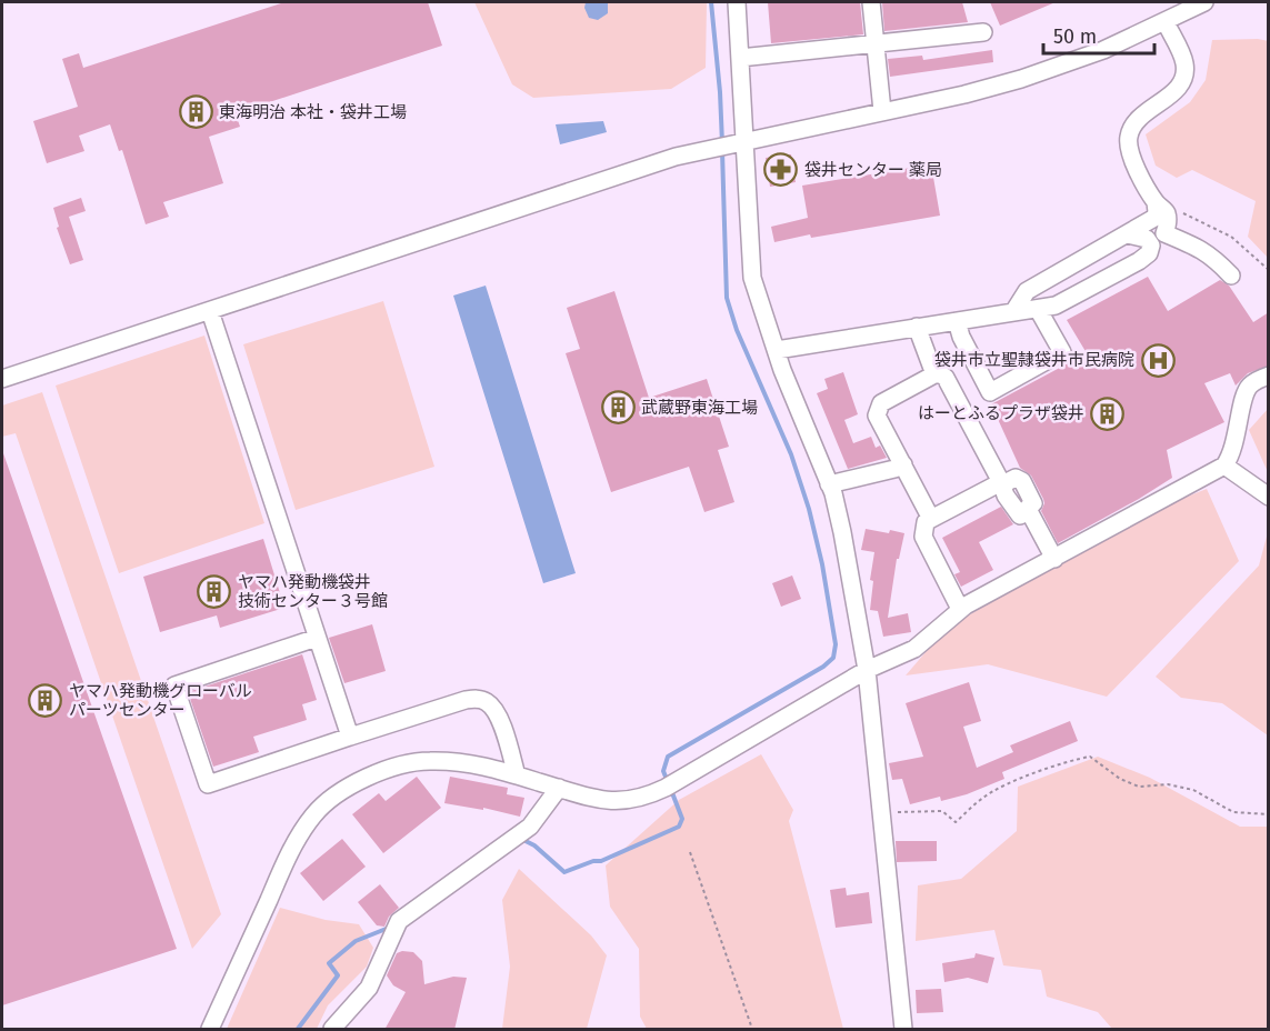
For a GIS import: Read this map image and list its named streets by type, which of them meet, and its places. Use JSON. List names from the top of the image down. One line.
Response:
{"places":{"building":["東海明治 本社・袋井工場","武蔵野東海工場","はーとふるプラザ袋井","ヤマハ発動機袋井 技術センター３号館","ヤマハ発動機グローバル パーツセンター"],"pharmacy":["袋井センター 薬局"],"hospital":["袋井市立聖隷袋井市民病院"]},"scale_bar":"50 m"}
